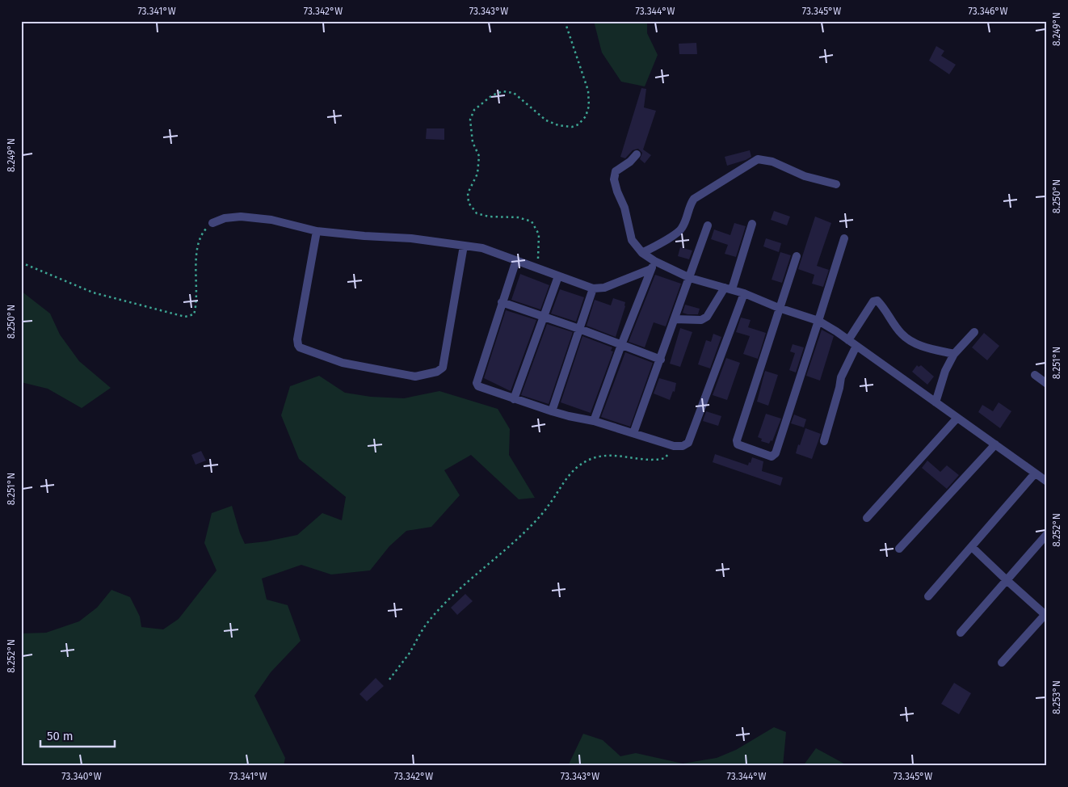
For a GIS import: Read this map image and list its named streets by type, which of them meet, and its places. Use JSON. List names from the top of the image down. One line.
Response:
{"scale_bar":"50 m","coordinates":["73.341°W","73.342°W","73.343°W","73.344°W","73.345°W","73.346°W","8.249°N","8.250°N","8.251°N","8.252°N","8.253°N","73.340°W"]}
